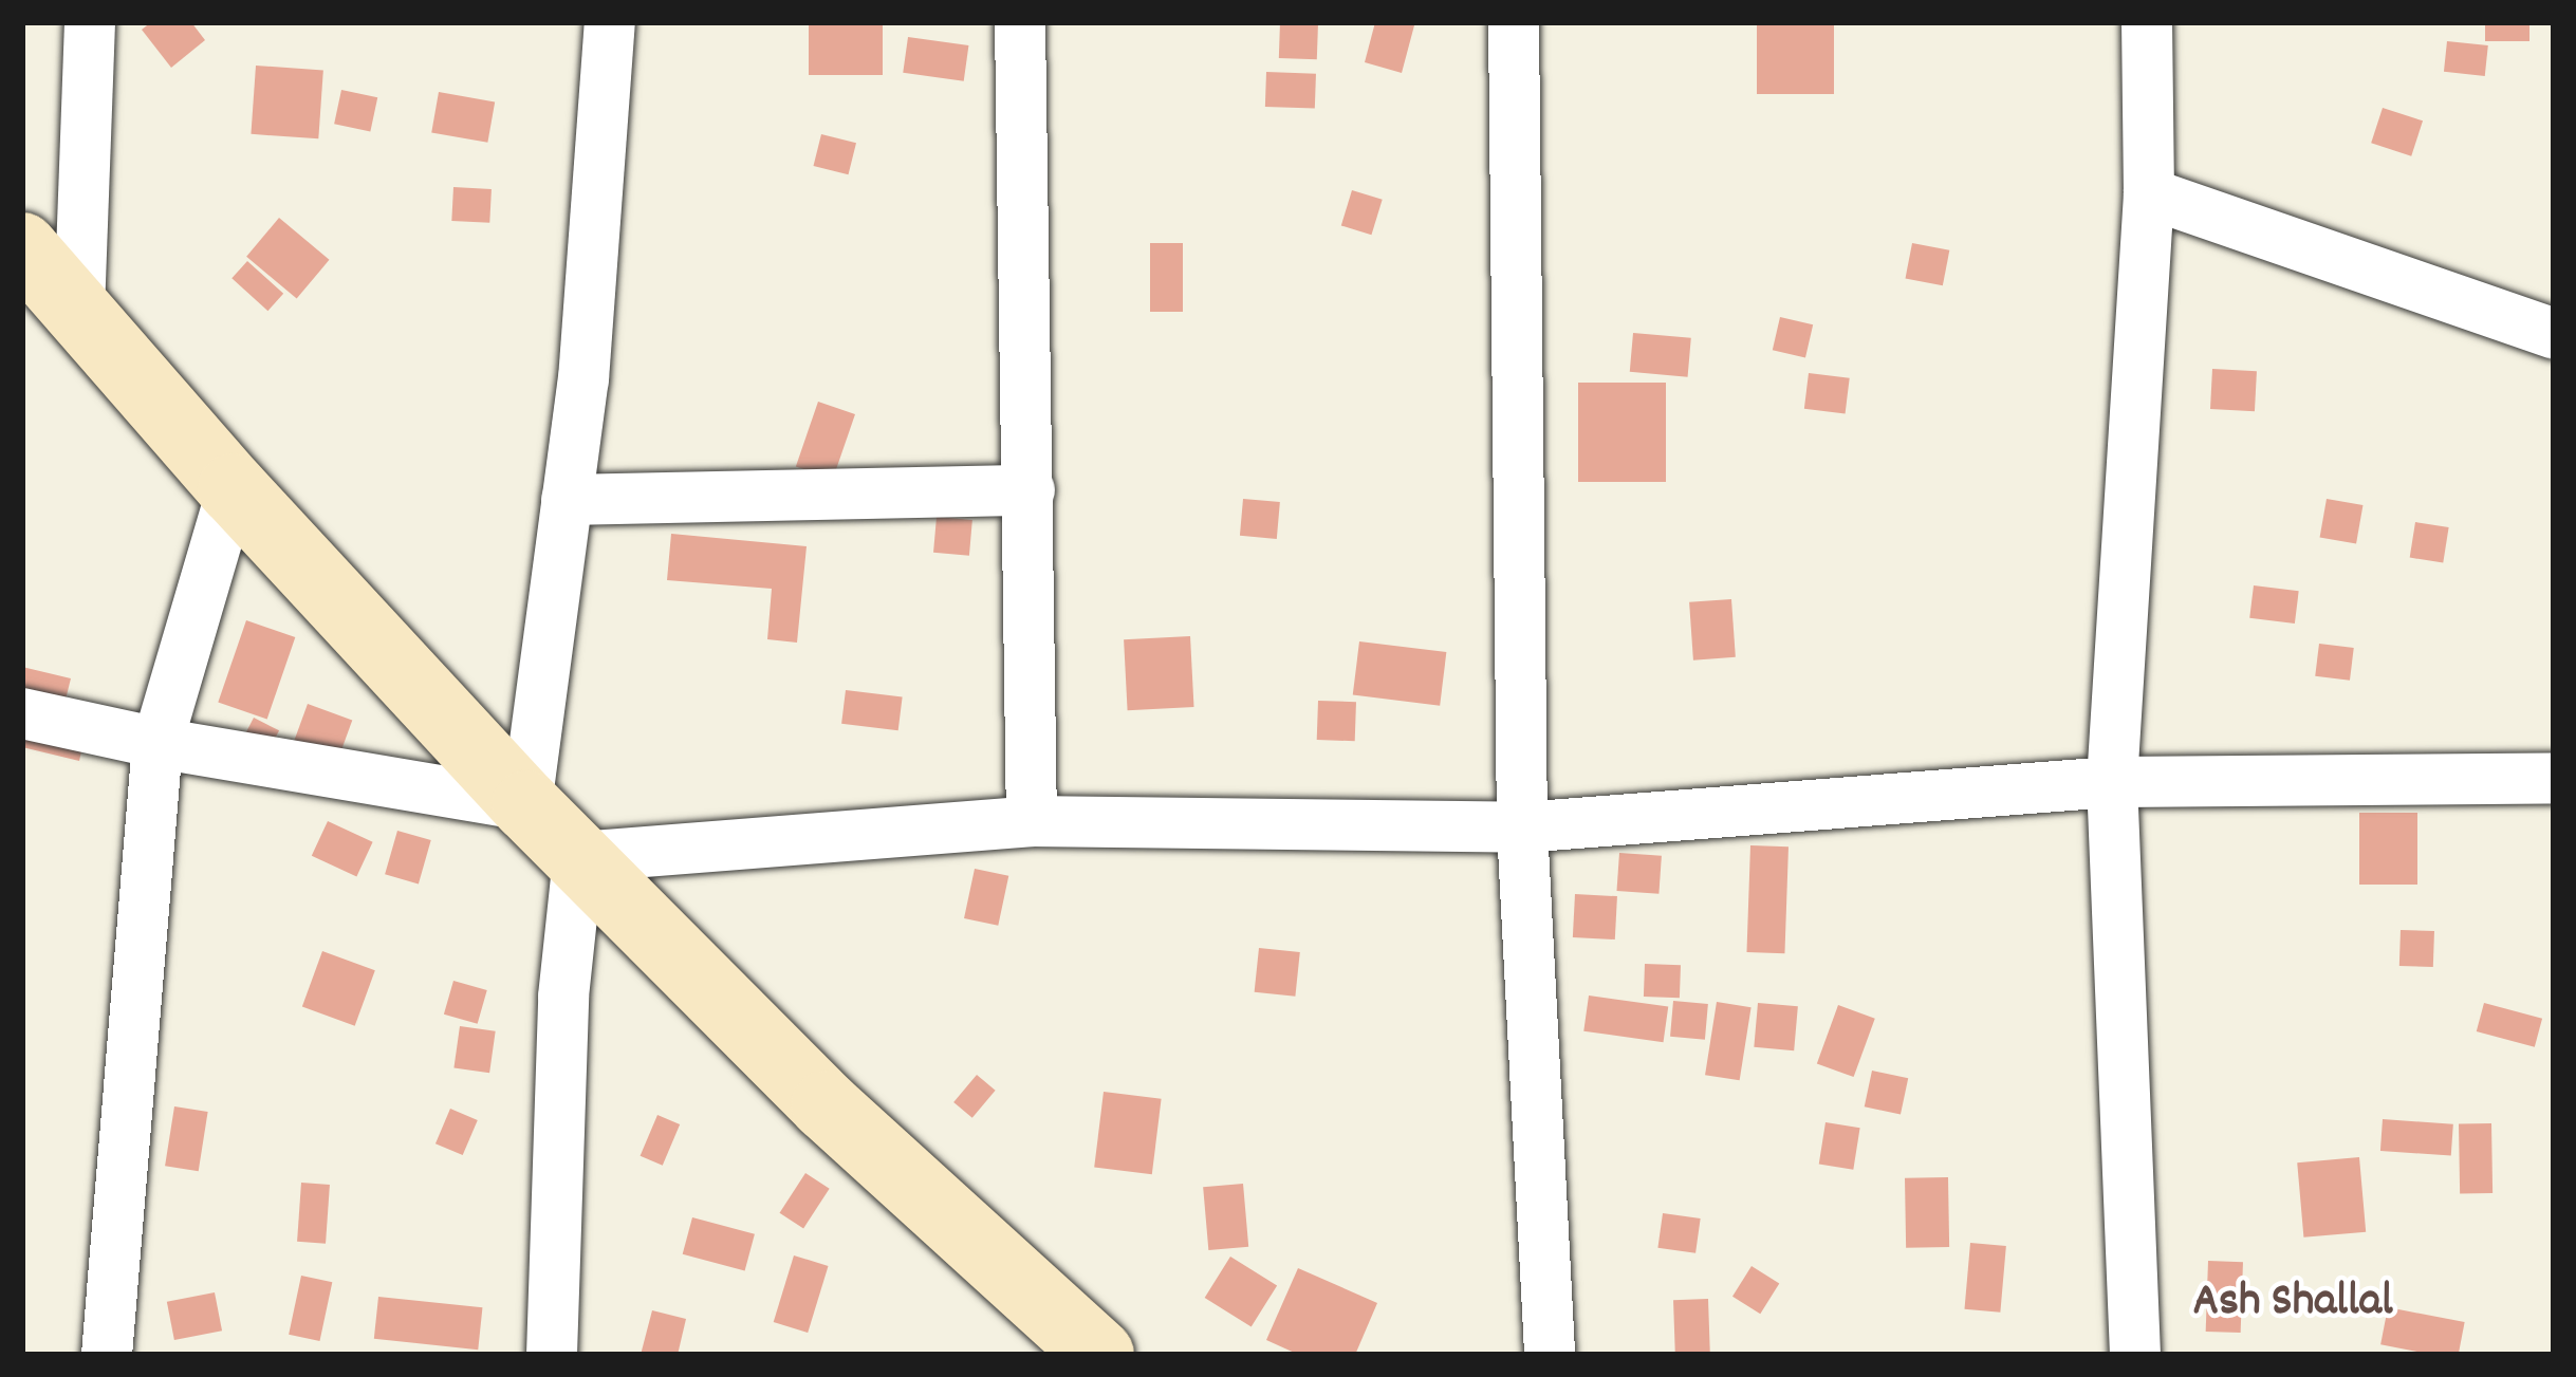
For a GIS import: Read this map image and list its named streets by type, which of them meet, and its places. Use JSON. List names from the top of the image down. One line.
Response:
{"districts":["Ash Shallal"]}
